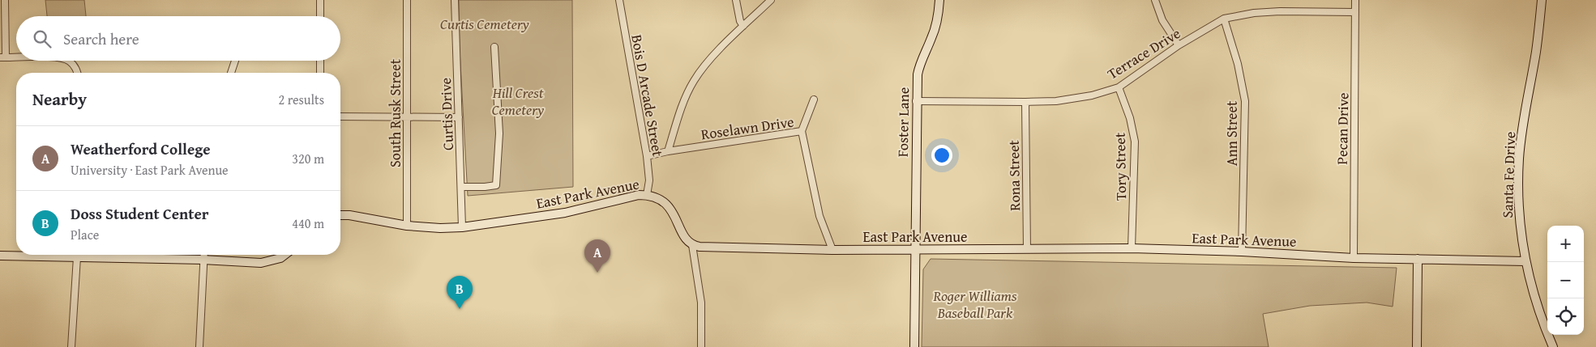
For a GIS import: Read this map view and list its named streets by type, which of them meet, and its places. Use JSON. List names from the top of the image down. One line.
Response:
{"streets":{"street":["Terrace Drive","Bois D Arcade Street","South Rusk Street","Curtis Drive","Foster Lane","Roselawn Drive","Pecan Drive","Ann Street","Tory Street","Santa Fe Drive","Rona Street","East Park Avenue"]},"crossings":[["Terrace Drive","Foster Lane"],["Terrace Drive","Pecan Drive"],["Terrace Drive","Ann Street"],["Terrace Drive","Tory Street"],["Terrace Drive","Rona Street"],["Bois D Arcade Street","Roselawn Drive"],["Bois D Arcade Street","East Park Avenue"],["South Rusk Street","East Park Avenue"],["Curtis Drive","East Park Avenue"],["Foster Lane","East Park Avenue"],["Roselawn Drive","East Park Avenue"],["Pecan Drive","East Park Avenue"],["Ann Street","East Park Avenue"],["Tory Street","East Park Avenue"],["Santa Fe Drive","East Park Avenue"],["Rona Street","East Park Avenue"]],"parks":["Curtis Cemetery","Hill Crest Cemetery","Roger Williams Baseball Park"],"page":{"search":"Search here","heading":["Nearby","2 results"],"list":[{"mark":"A","name":"Weatherford College","note":"University · East Park Avenue","value":"320 m"},{"mark":"B","name":"Doss Student Center","note":"Place","value":"440 m"}],"map_buttons":["+","−"],"pins":["A","B"]}}
